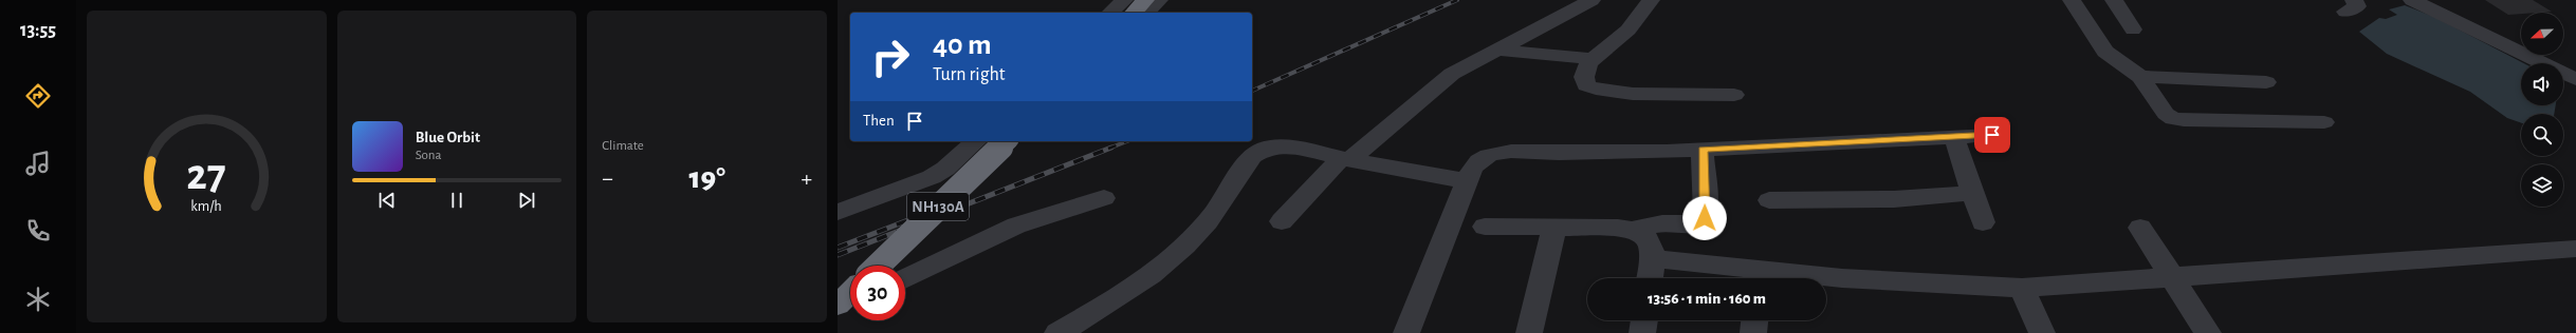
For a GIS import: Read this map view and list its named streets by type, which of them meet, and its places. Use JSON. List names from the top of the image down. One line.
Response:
{"streets":{"highway":["NH130A"]},"north":"left","page":{"tabs":"13:55","tile":"Climate","turn":["40 m","Turn right"],"then":"Then","song":["Blue Orbit","Sona"],"heat":["−","19°","+"],"limit":"30","trip":"13:56 · 1 min · 160 m","gauge":["27","km/h"]}}
